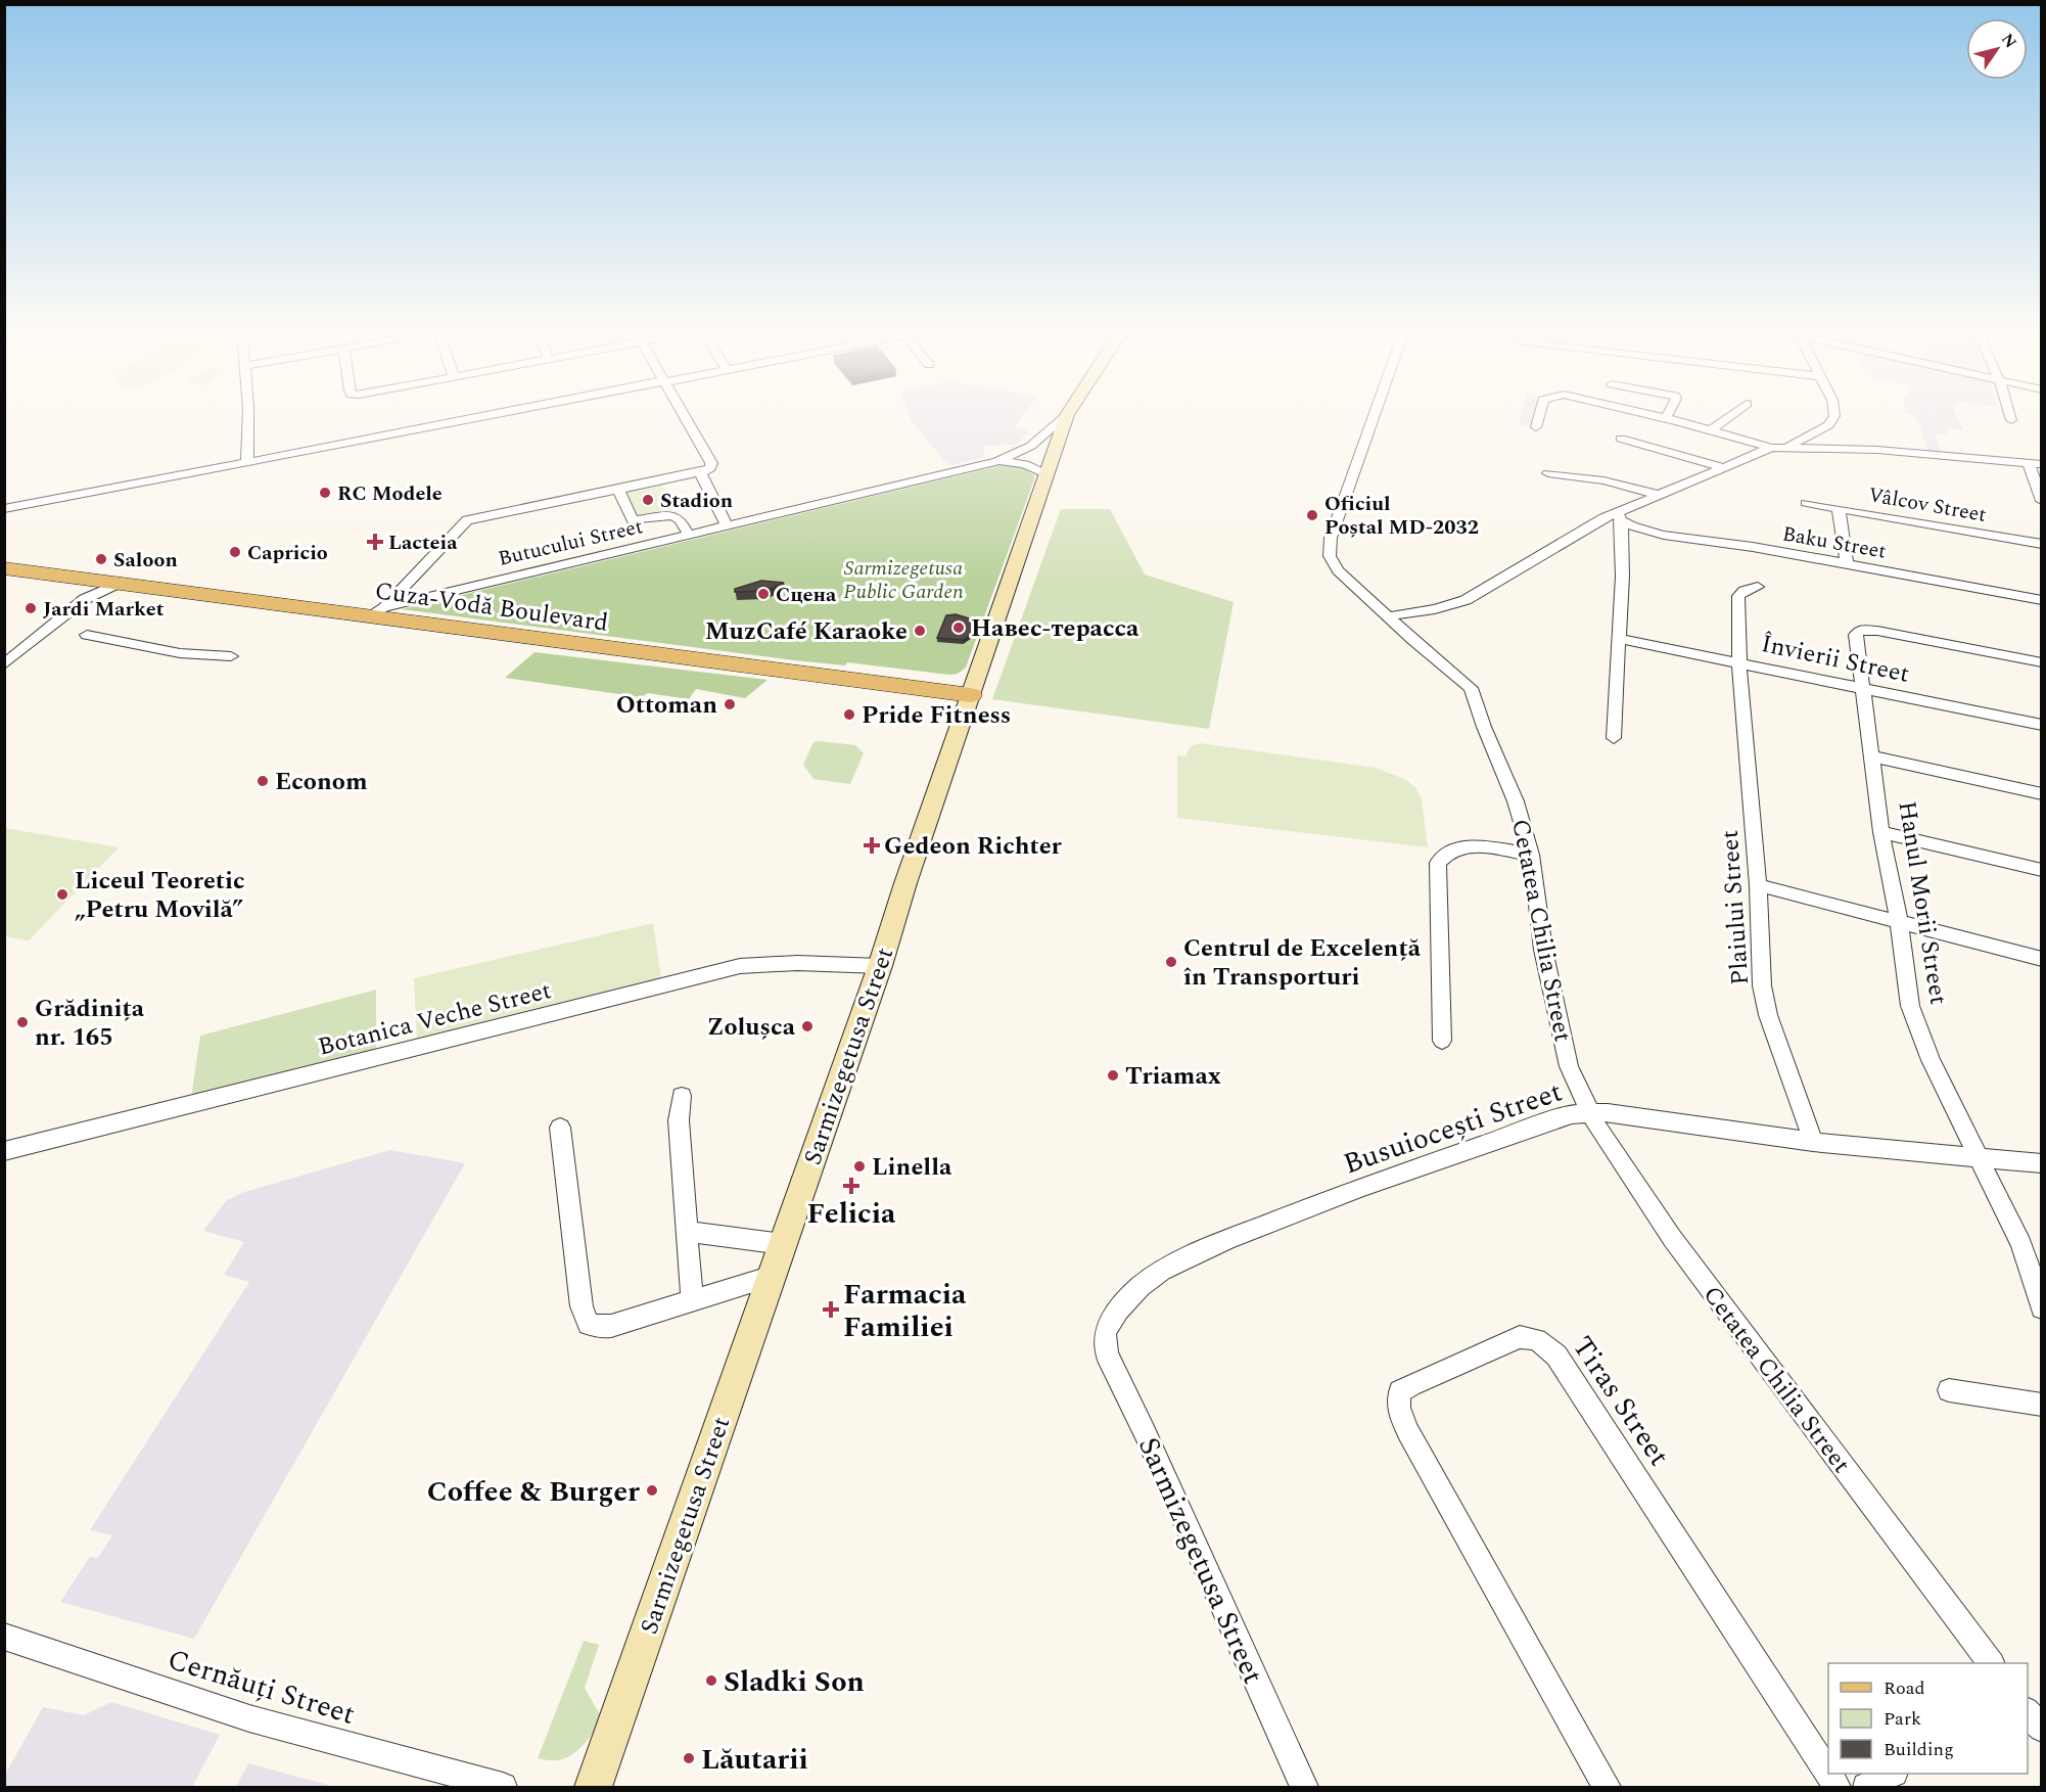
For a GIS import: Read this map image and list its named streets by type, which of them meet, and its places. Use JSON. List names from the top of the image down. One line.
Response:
{"streets":{"main road":["Cuza-Vodă Boulevard","Sarmizegetusa Street"],"street":["Vâlcov Street","Butucului Street","Baku Street","Învierii Street","Hanul Morii Street","Plaiului Street","Cetatea Chilia Street","Botanica Veche Street","Busuiocești Street","Tiras Street","Cernăuți Street"]},"crossings":[["Butucului Street","Cuza-Vodă Boulevard"],["Butucului Street","Sarmizegetusa Street"],["Cuza-Vodă Boulevard","Sarmizegetusa Street"],["Învierii Street","Hanul Morii Street"],["Învierii Street","Plaiului Street"],["Hanul Morii Street","Busuiocești Street"],["Plaiului Street","Busuiocești Street"],["Cetatea Chilia Street","Busuiocești Street"],["Botanica Veche Street","Sarmizegetusa Street"],["Sarmizegetusa Street","Busuiocești Street"]],"parks":["Sarmizegetusa Public Garden"],"places":{"other":["RC Modele","Stadion","Oficiul Poștal MD-2032","Capricio","Saloon","Сцена","Jardi Market","Навес-терасса","MuzCafé Karaoke","Ottoman","Pride Fitness","Econom","Liceul Teoretic „Petru Movilă”","Centrul de Excelență în Transporturi","Grădinița nr. 165","Zolușca","Triamax","Linella","Coffee & Burger","Sladki Son","Lăutarii"],"health":["Lacteia","Gedeon Richter","Felicia","Farmacia Familiei"]},"legend":["Road","Park","Building"],"north":"top right"}
